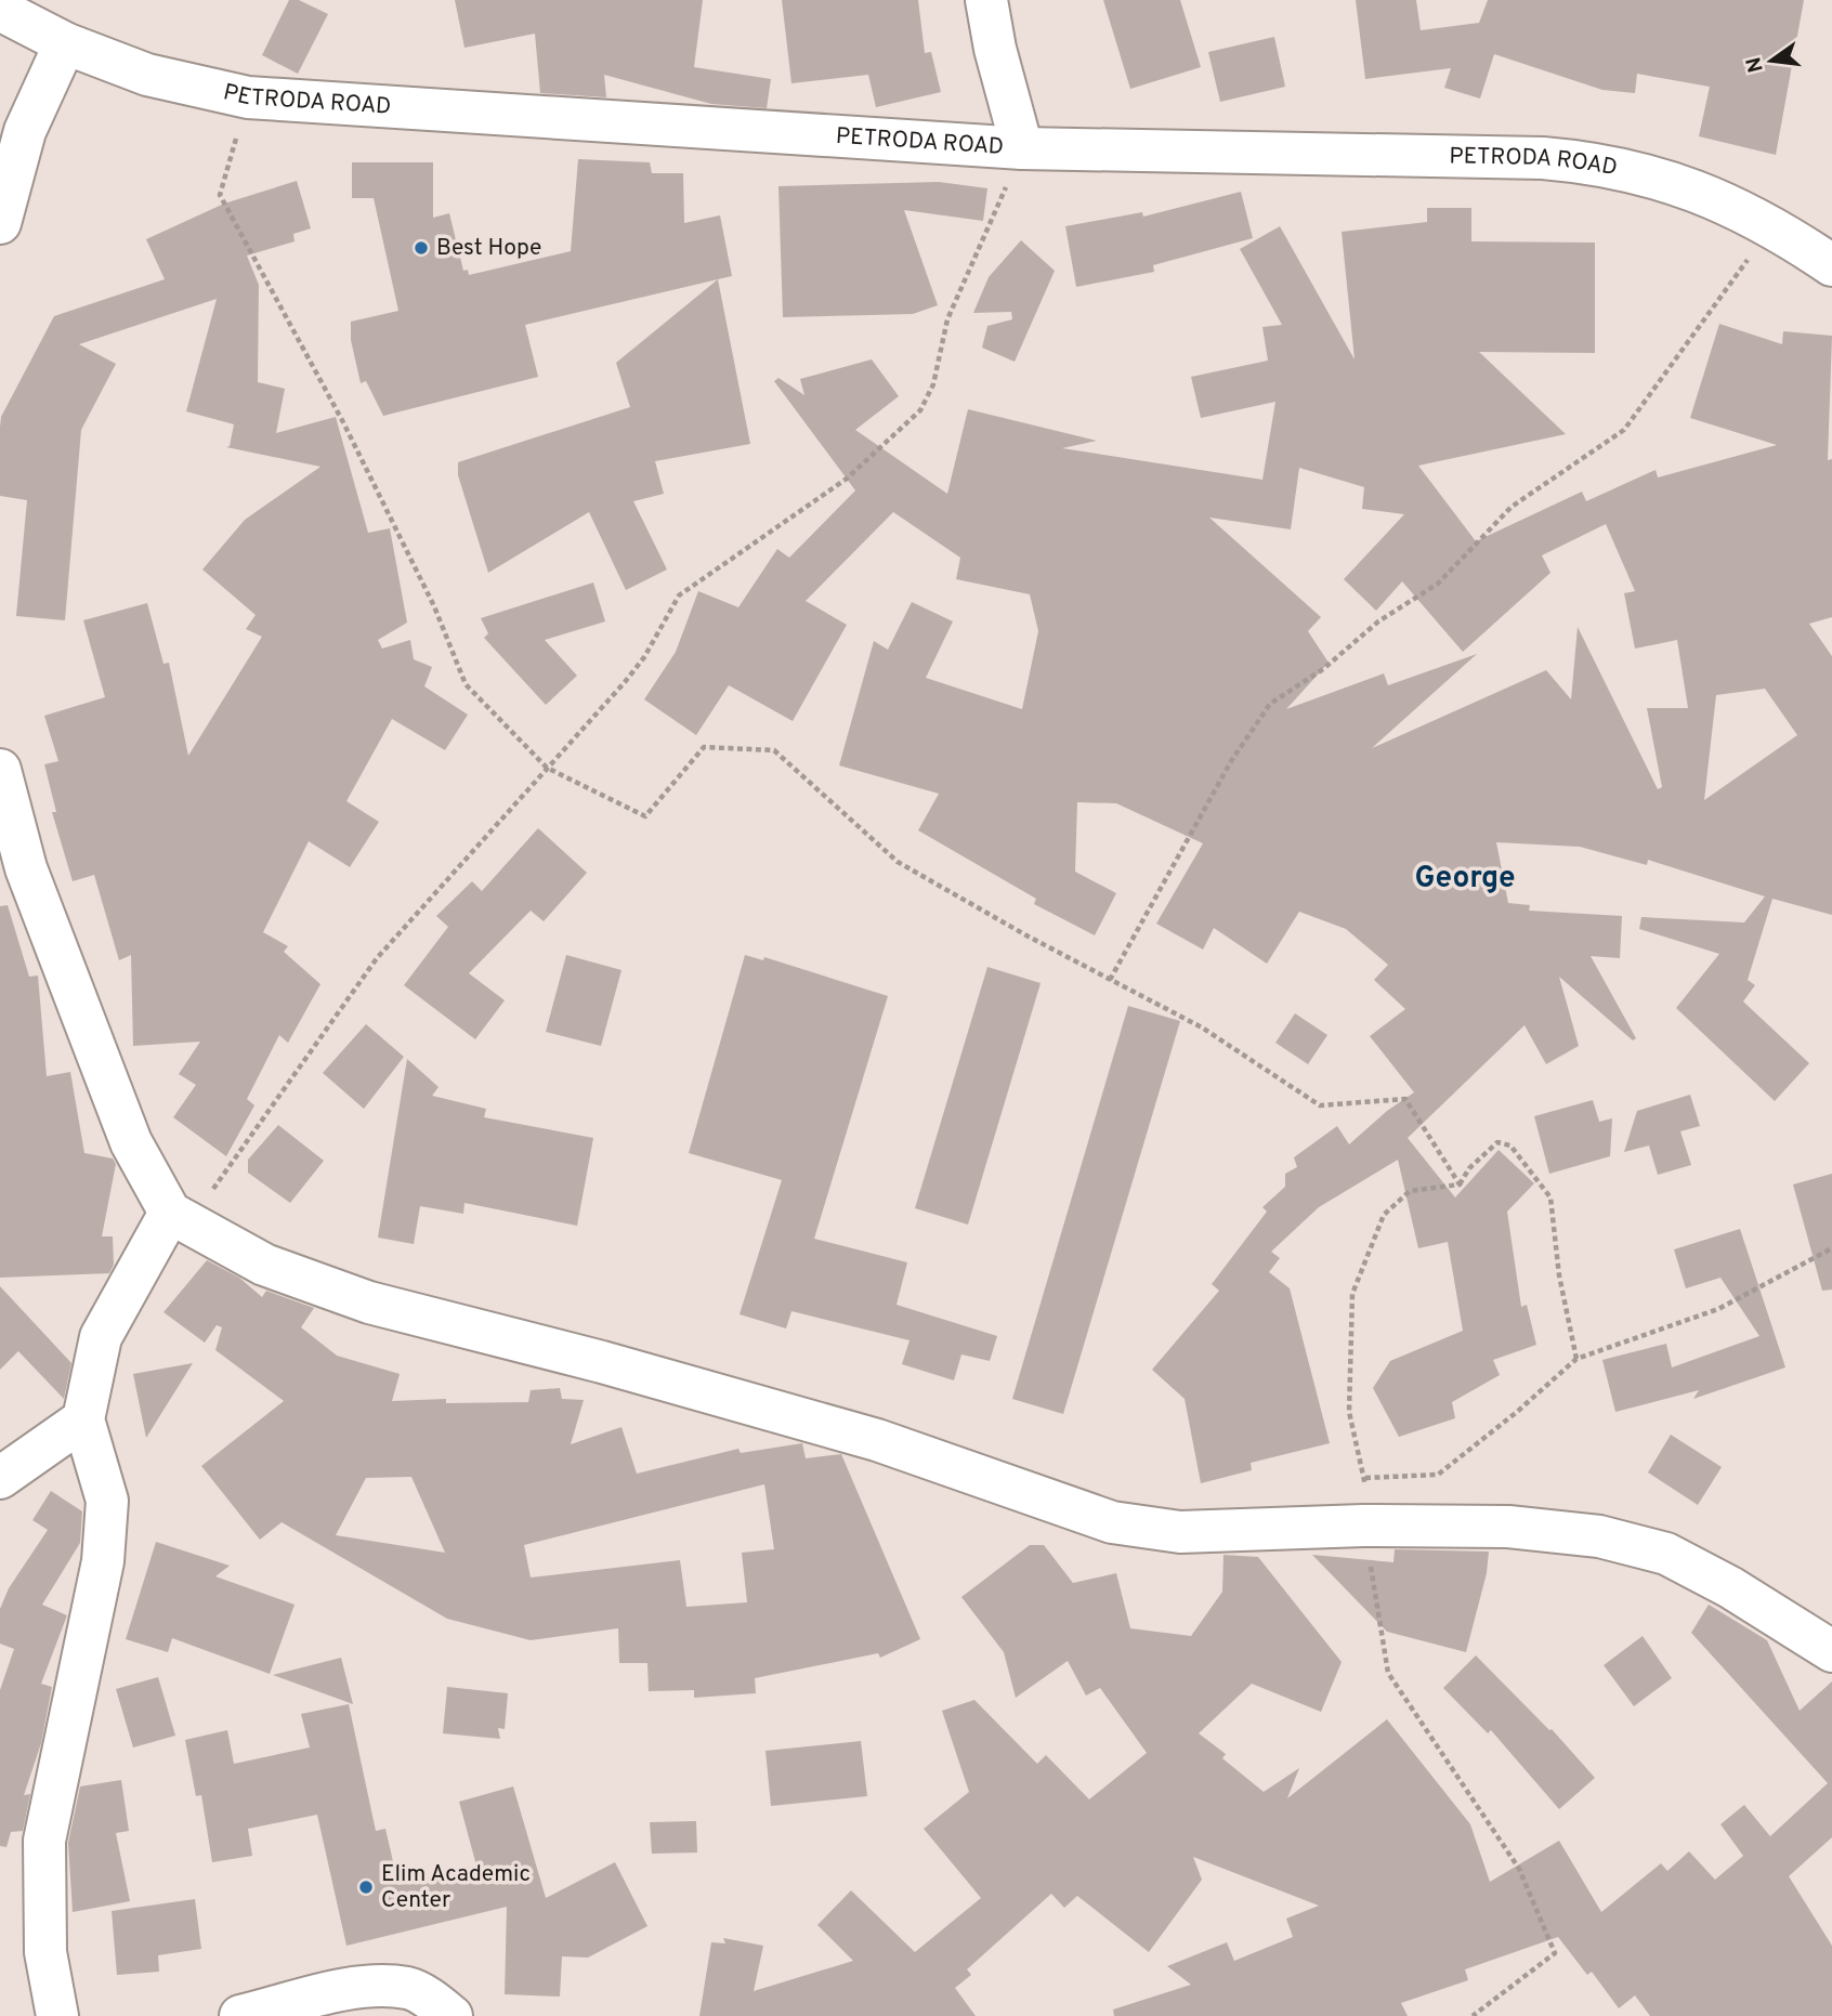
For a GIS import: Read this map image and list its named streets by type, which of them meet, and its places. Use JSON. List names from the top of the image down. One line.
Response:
{"streets":{"street":["PETRODA ROAD"]},"districts":["George"],"places":["Best Hope","Elim Academic Center"],"north":"left"}
